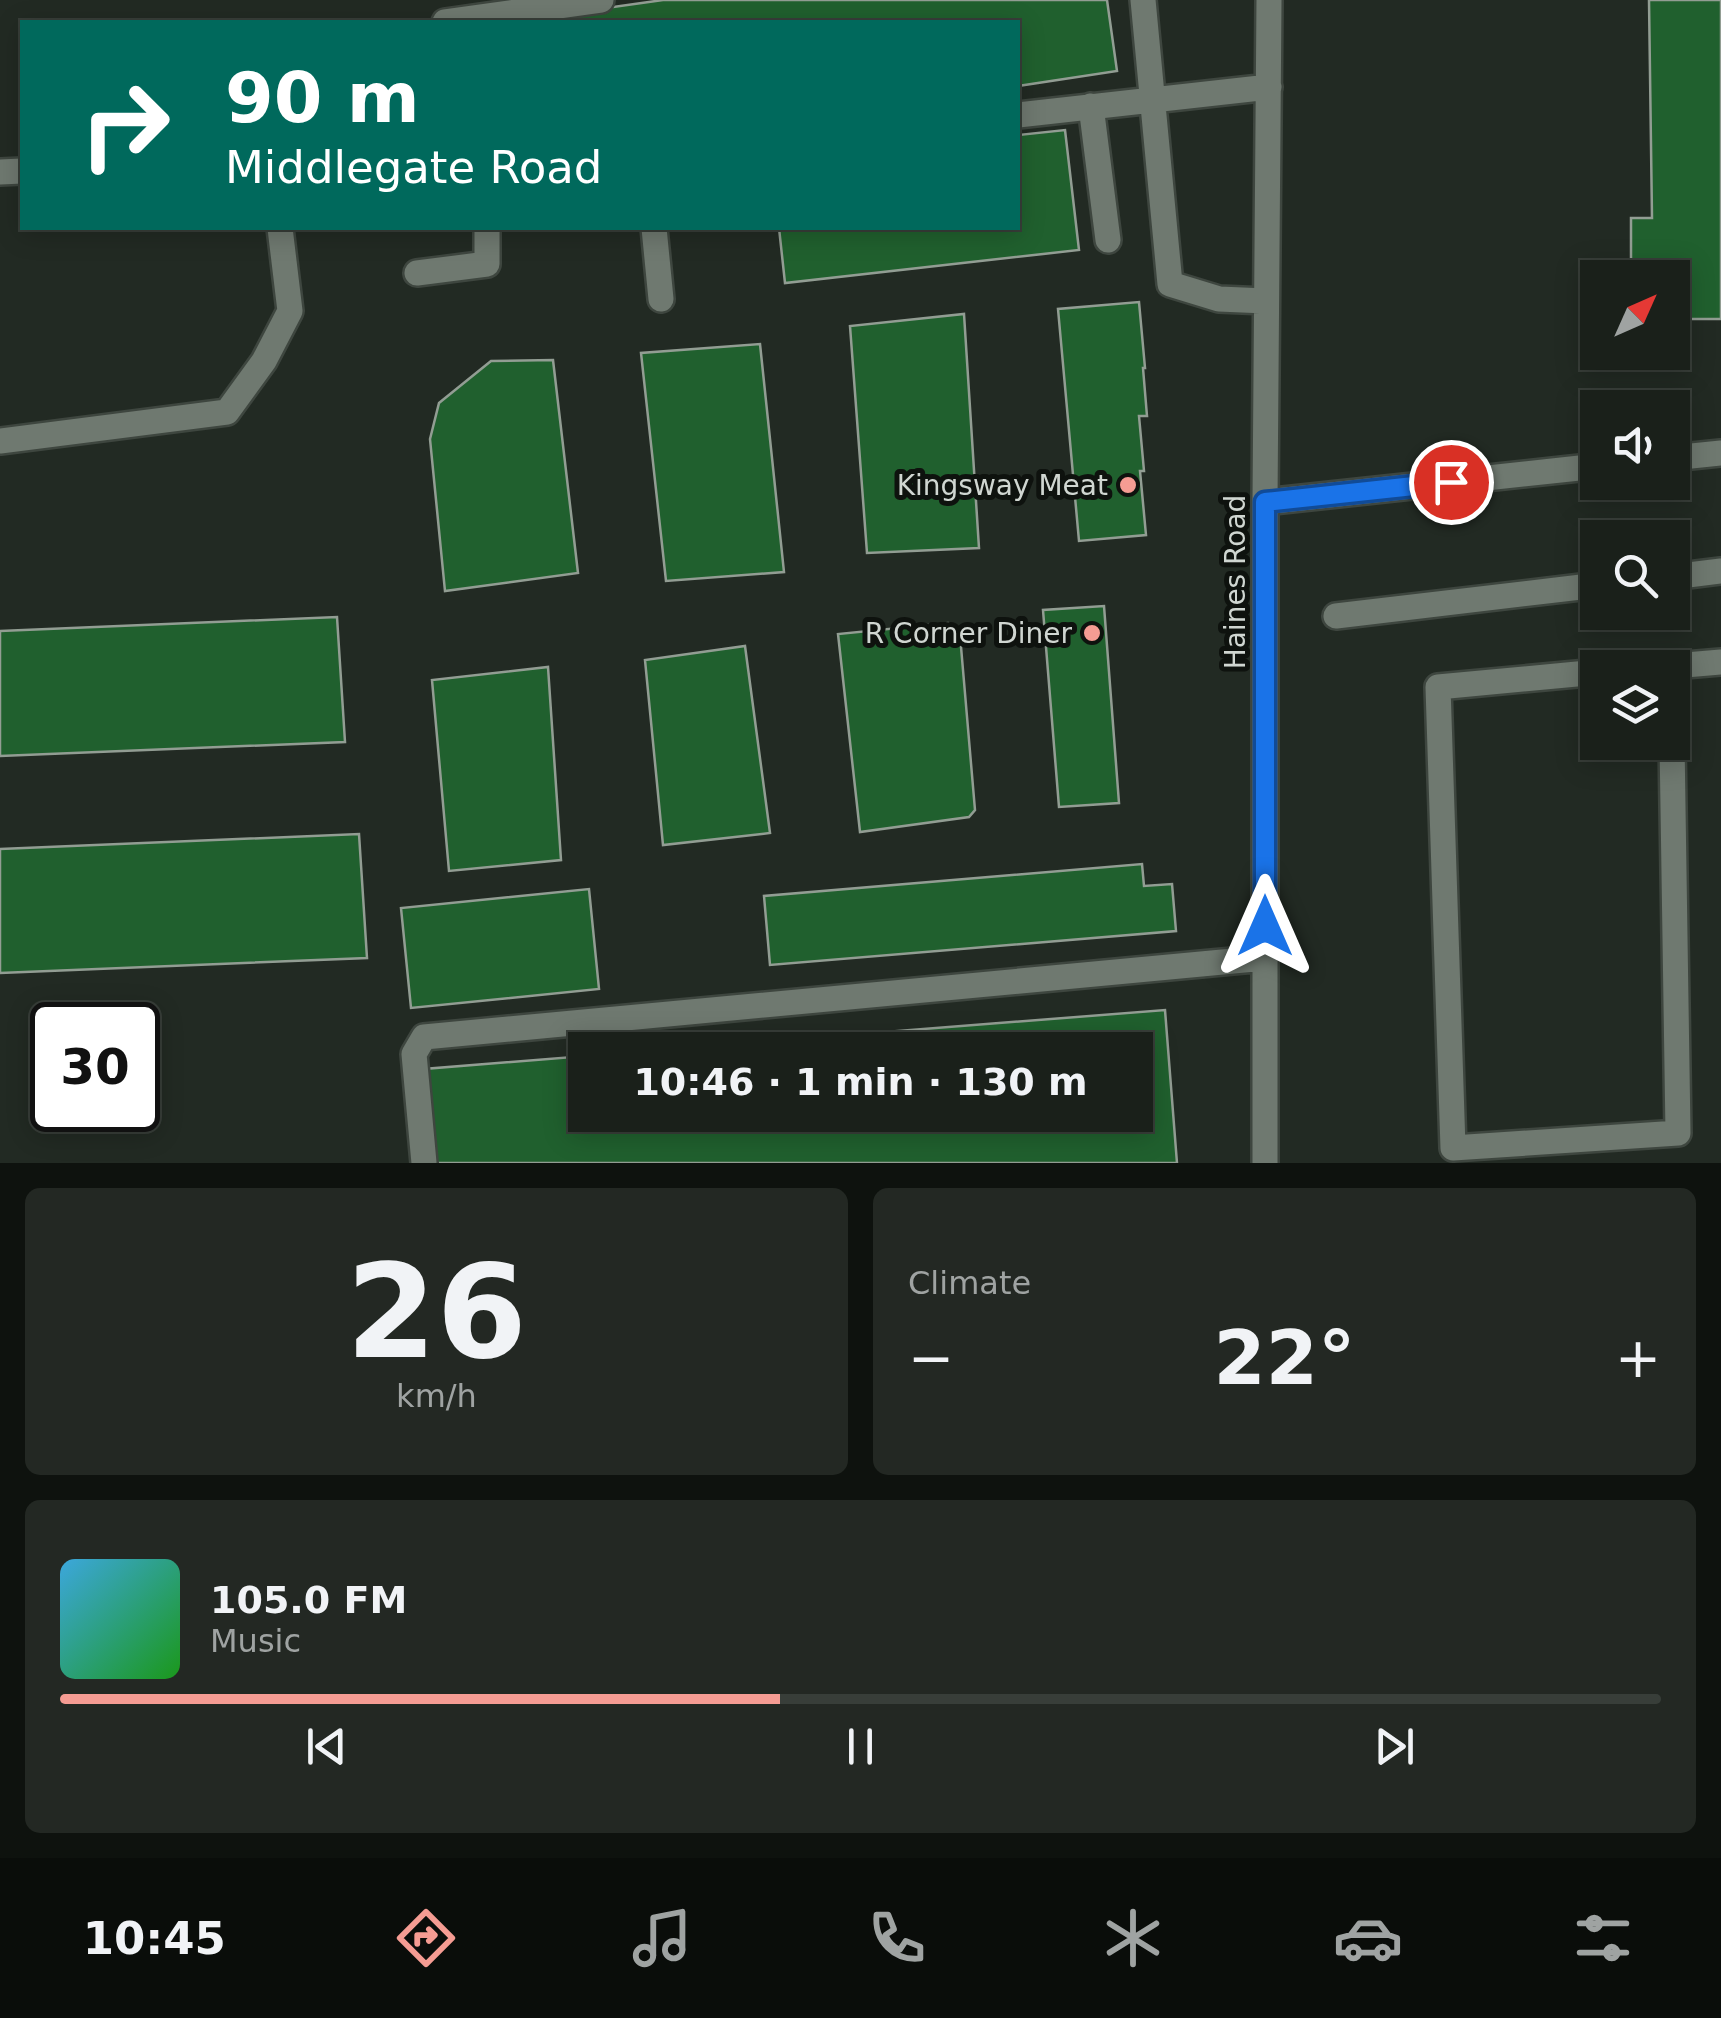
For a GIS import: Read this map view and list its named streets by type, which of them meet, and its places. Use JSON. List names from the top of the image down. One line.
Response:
{"streets":{"street":["Haines Road"]},"places":["Kingsway Meat","R Corner Diner"],"north":"top right","page":{"turn":["90 m","Middlegate Road"],"limit":"30","trip":"10:46 · 1 min · 130 m","tile":[["26","km/h"],"Climate"],"heat":["−","22°","+"],"song":["105.0 FM","Music"],"tabs":"10:45"}}
